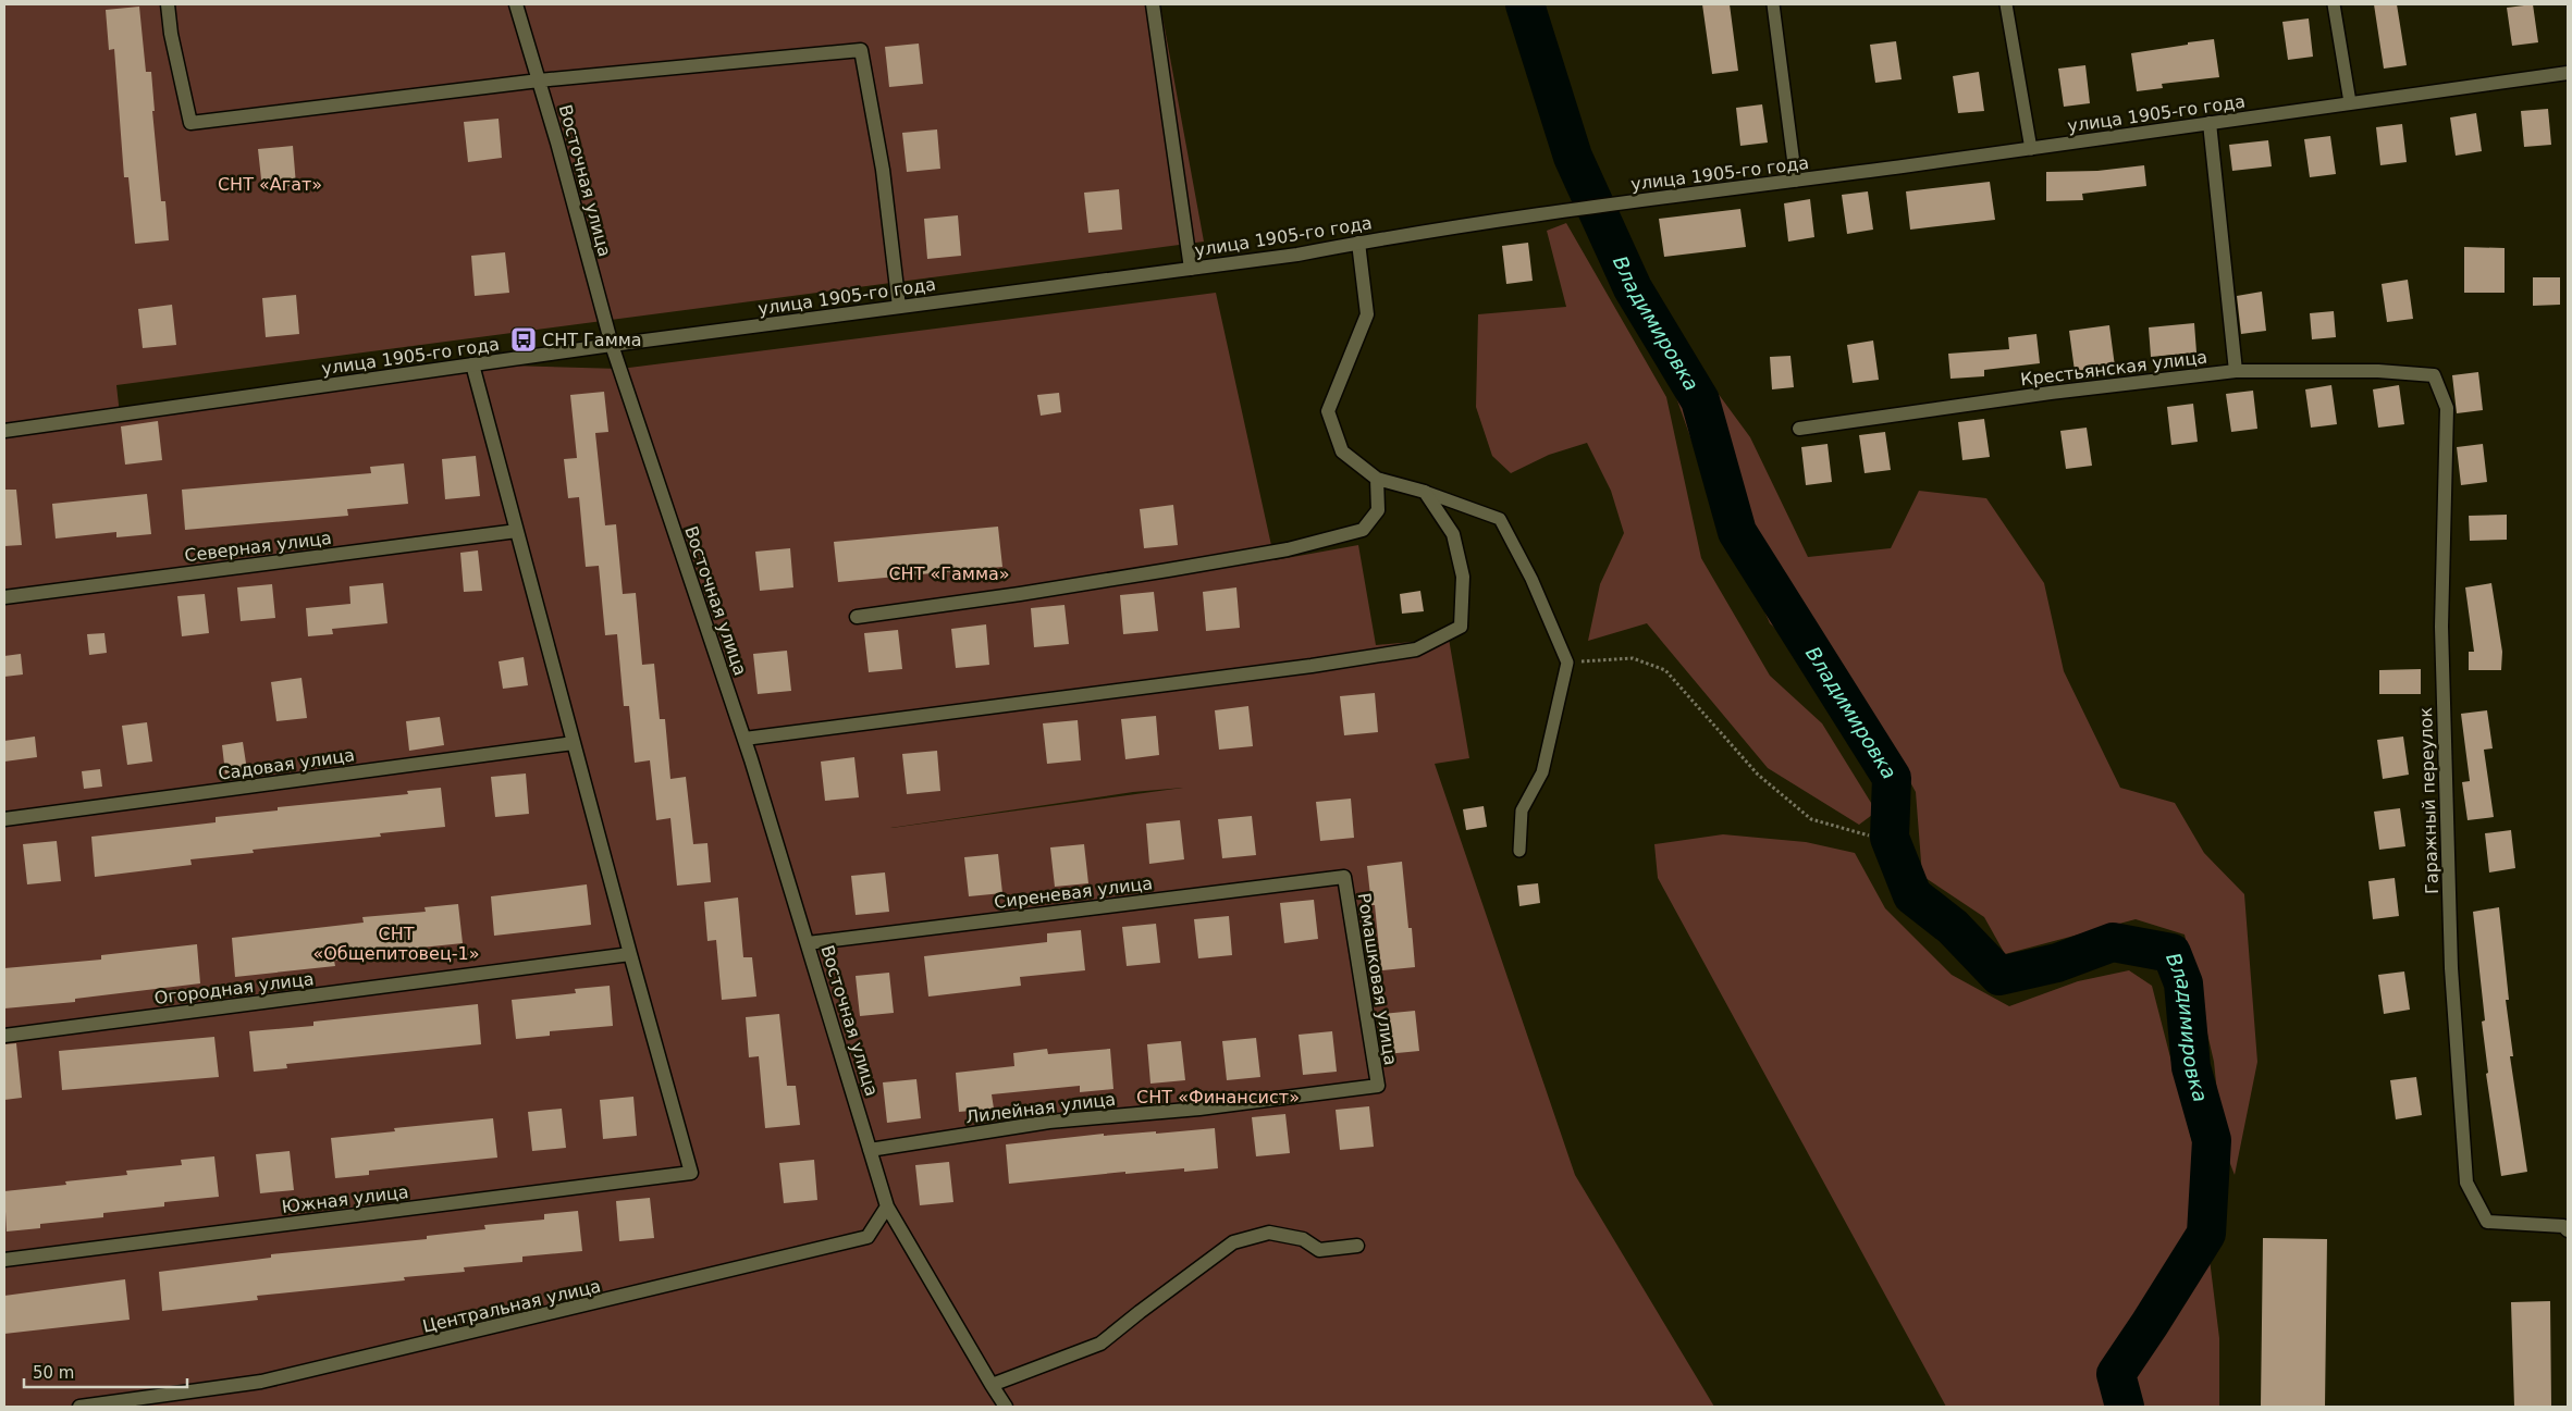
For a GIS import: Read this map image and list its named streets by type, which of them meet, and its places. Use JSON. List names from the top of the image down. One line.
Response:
{"streets":{"street":["улица 1905-го года","Восточная улица","Крестьянская улица","Северная улица","Садовая улица","Гаражный переулок","Сиреневая улица","Ромашковая улица","Огородная улица","Лилейная улица","Южная улица","Центральная улица"]},"crossings":[["улица 1905-го года","Восточная улица"],["Восточная улица","Сиреневая улица"],["Восточная улица","Лилейная улица"],["Восточная улица","Центральная улица"],["Крестьянская улица","Гаражный переулок"],["Сиреневая улица","Ромашковая улица"],["Ромашковая улица","Лилейная улица"],["Огородная улица","Южная улица"]],"water":["Владимировка"],"parks":["СНТ «Агат»","СНТ «Гамма»","СНТ «Общепитовец-1»","СНТ «Финансист»"],"places":{"bus stop":["СНТ Гамма"]},"scale_bar":"50 m"}
